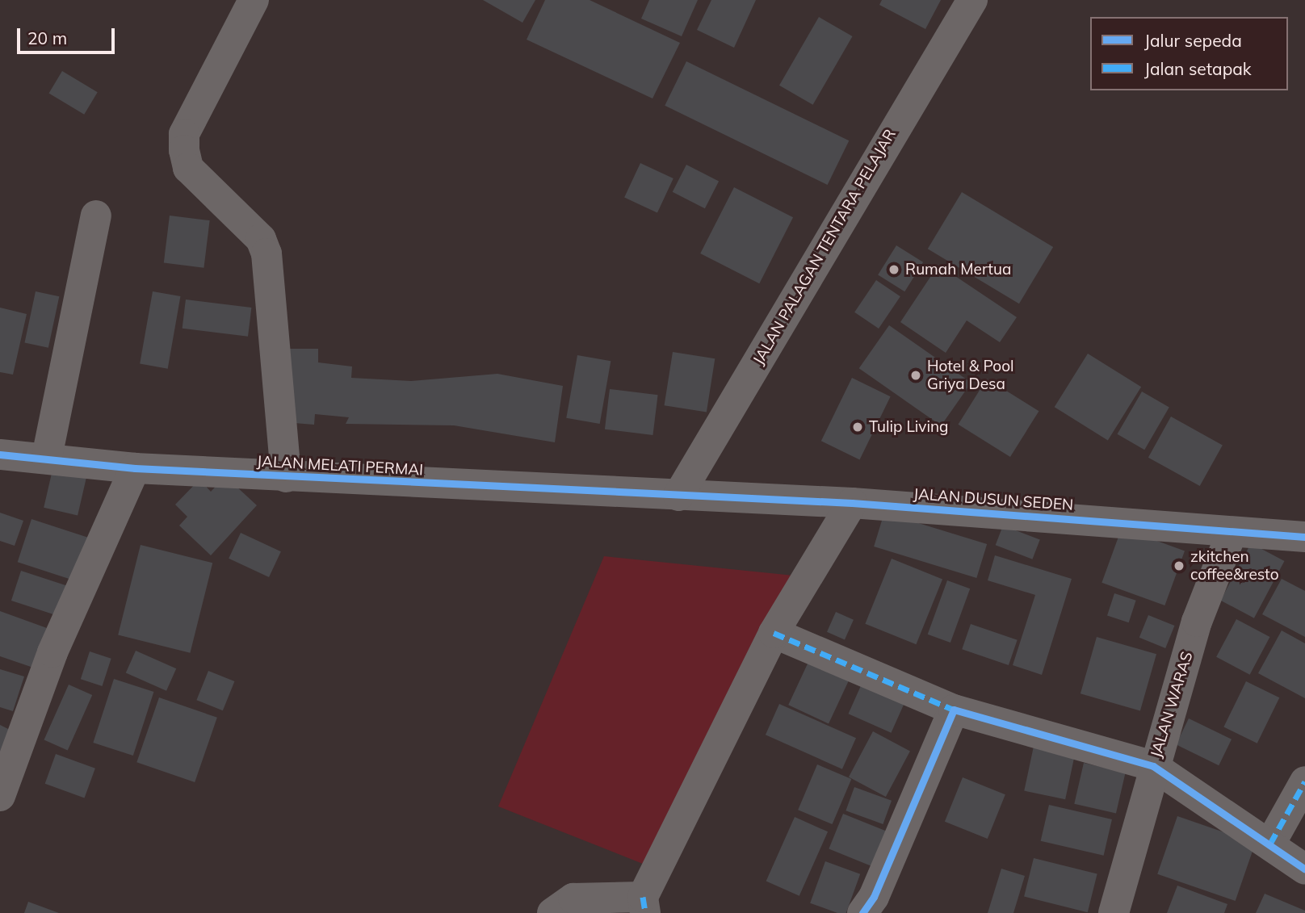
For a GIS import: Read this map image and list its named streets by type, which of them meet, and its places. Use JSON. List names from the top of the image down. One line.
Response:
{"streets":{"street":["JALAN PALAGAN TENTARA PELAJAR","JALAN MELATI PERMAI","JALAN DUSUN SEDEN","JALAN WARAS"]},"crossings":[["JALAN PALAGAN TENTARA PELAJAR","JALAN MELATI PERMAI"],["JALAN PALAGAN TENTARA PELAJAR","JALAN DUSUN SEDEN"],["JALAN MELATI PERMAI","JALAN DUSUN SEDEN"],["JALAN DUSUN SEDEN","JALAN WARAS"]],"places":["Rumah Mertua","Hotel & Pool Griya Desa","Tulip Living","zkitchen coffee&resto"],"legend":["Jalur sepeda","Jalan setapak"],"scale_bar":"20 m"}
